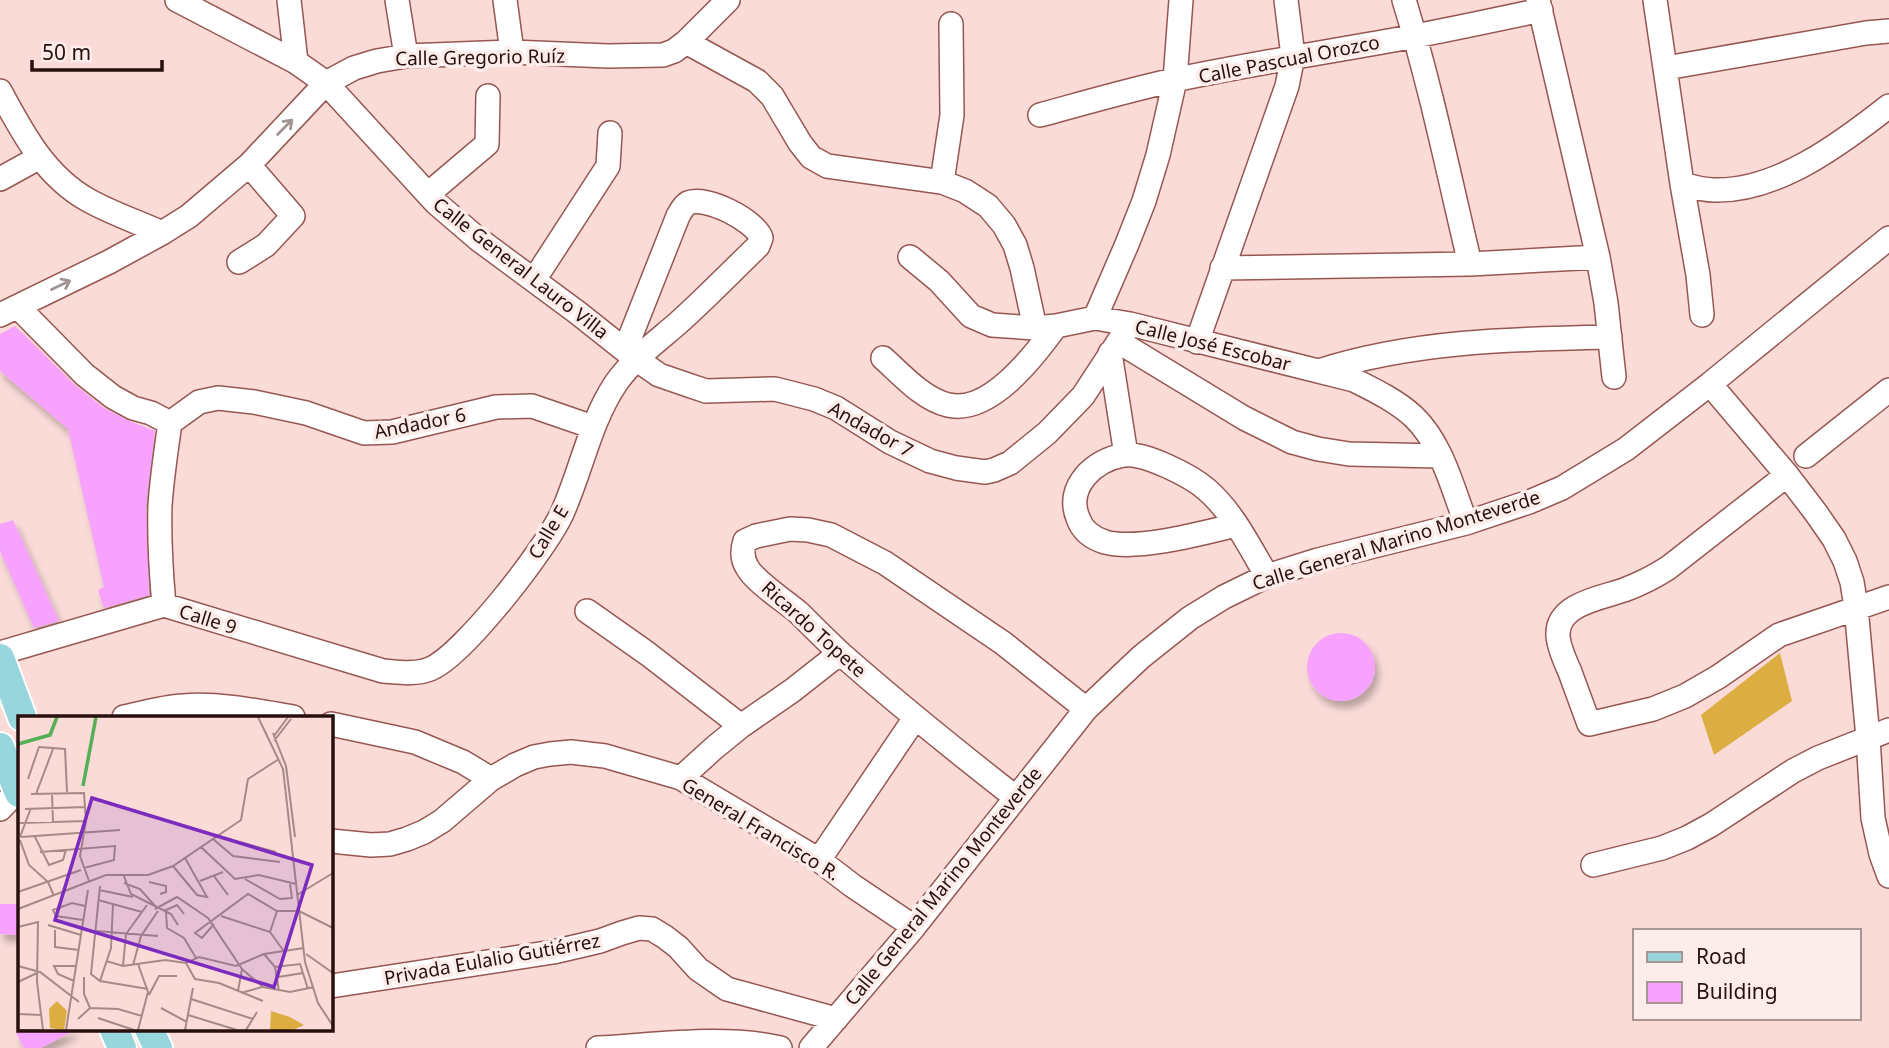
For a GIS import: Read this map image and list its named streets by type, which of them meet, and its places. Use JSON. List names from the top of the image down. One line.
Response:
{"streets":{"street":["Calle Gregorio Ruíz","Calle Pascual Orozco","Calle General Lauro Villa","Calle José Escobar","Andador 6","Andador 7","Calle E","Calle General Marino Monteverde","Calle 9","Ricardo Topete","General Francisco R.","Privada Eulalio Gutiérrez"]},"crossings":[["Calle Gregorio Ruíz","Calle General Lauro Villa"],["Calle General Lauro Villa","Andador 7"],["Calle General Lauro Villa","Calle E"],["Calle José Escobar","Andador 7"],["Calle José Escobar","Calle General Marino Monteverde"],["Andador 6","Calle E"],["Andador 7","Calle E"],["Calle E","Calle 9"],["Calle General Marino Monteverde","Ricardo Topete"],["Calle General Marino Monteverde","General Francisco R."],["Calle General Marino Monteverde","Privada Eulalio Gutiérrez"]],"legend":["Road","Building"],"scale_bar":"50 m"}
